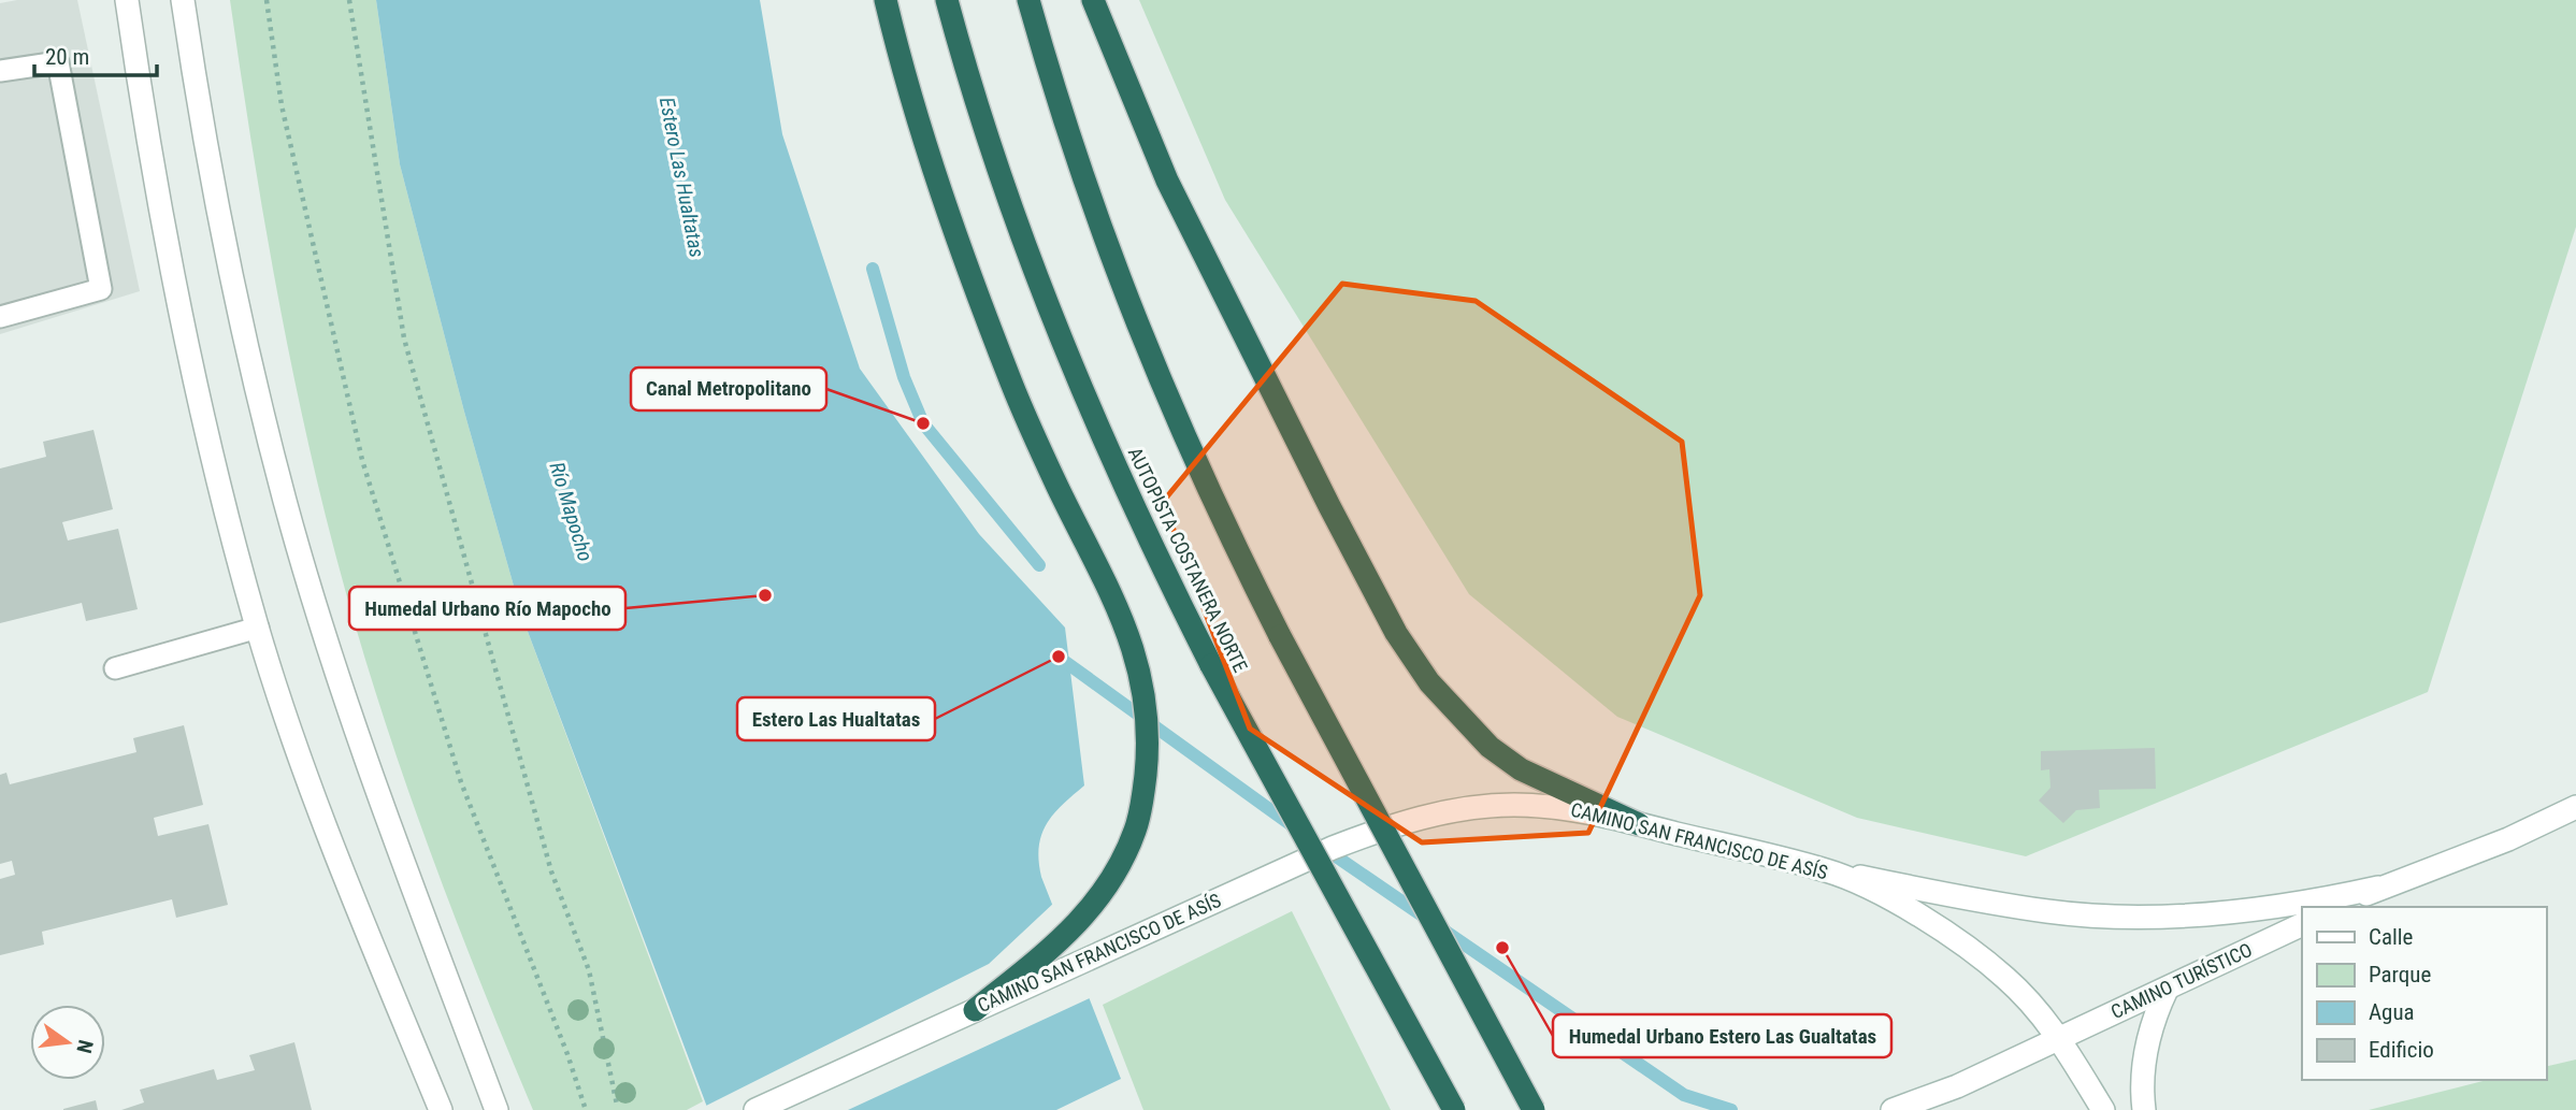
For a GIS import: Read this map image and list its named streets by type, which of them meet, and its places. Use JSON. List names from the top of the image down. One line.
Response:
{"streets":{"highway":["AUTOPISTA COSTANERA NORTE"],"main road":["CAMINO SAN FRANCISCO DE ASÍS","CAMINO TURÍSTICO"]},"crossings":[["CAMINO SAN FRANCISCO DE ASÍS","CAMINO TURÍSTICO"]],"water":["Estero Las Hualtatas","Río Mapocho"],"places":["Canal Metropolitano","Humedal Urbano Río Mapocho","Estero Las Hualtatas","Humedal Urbano Estero Las Gualtatas"],"legend":["Calle","Parque","Agua","Edificio"],"scale_bar":"20 m","north":"right"}
